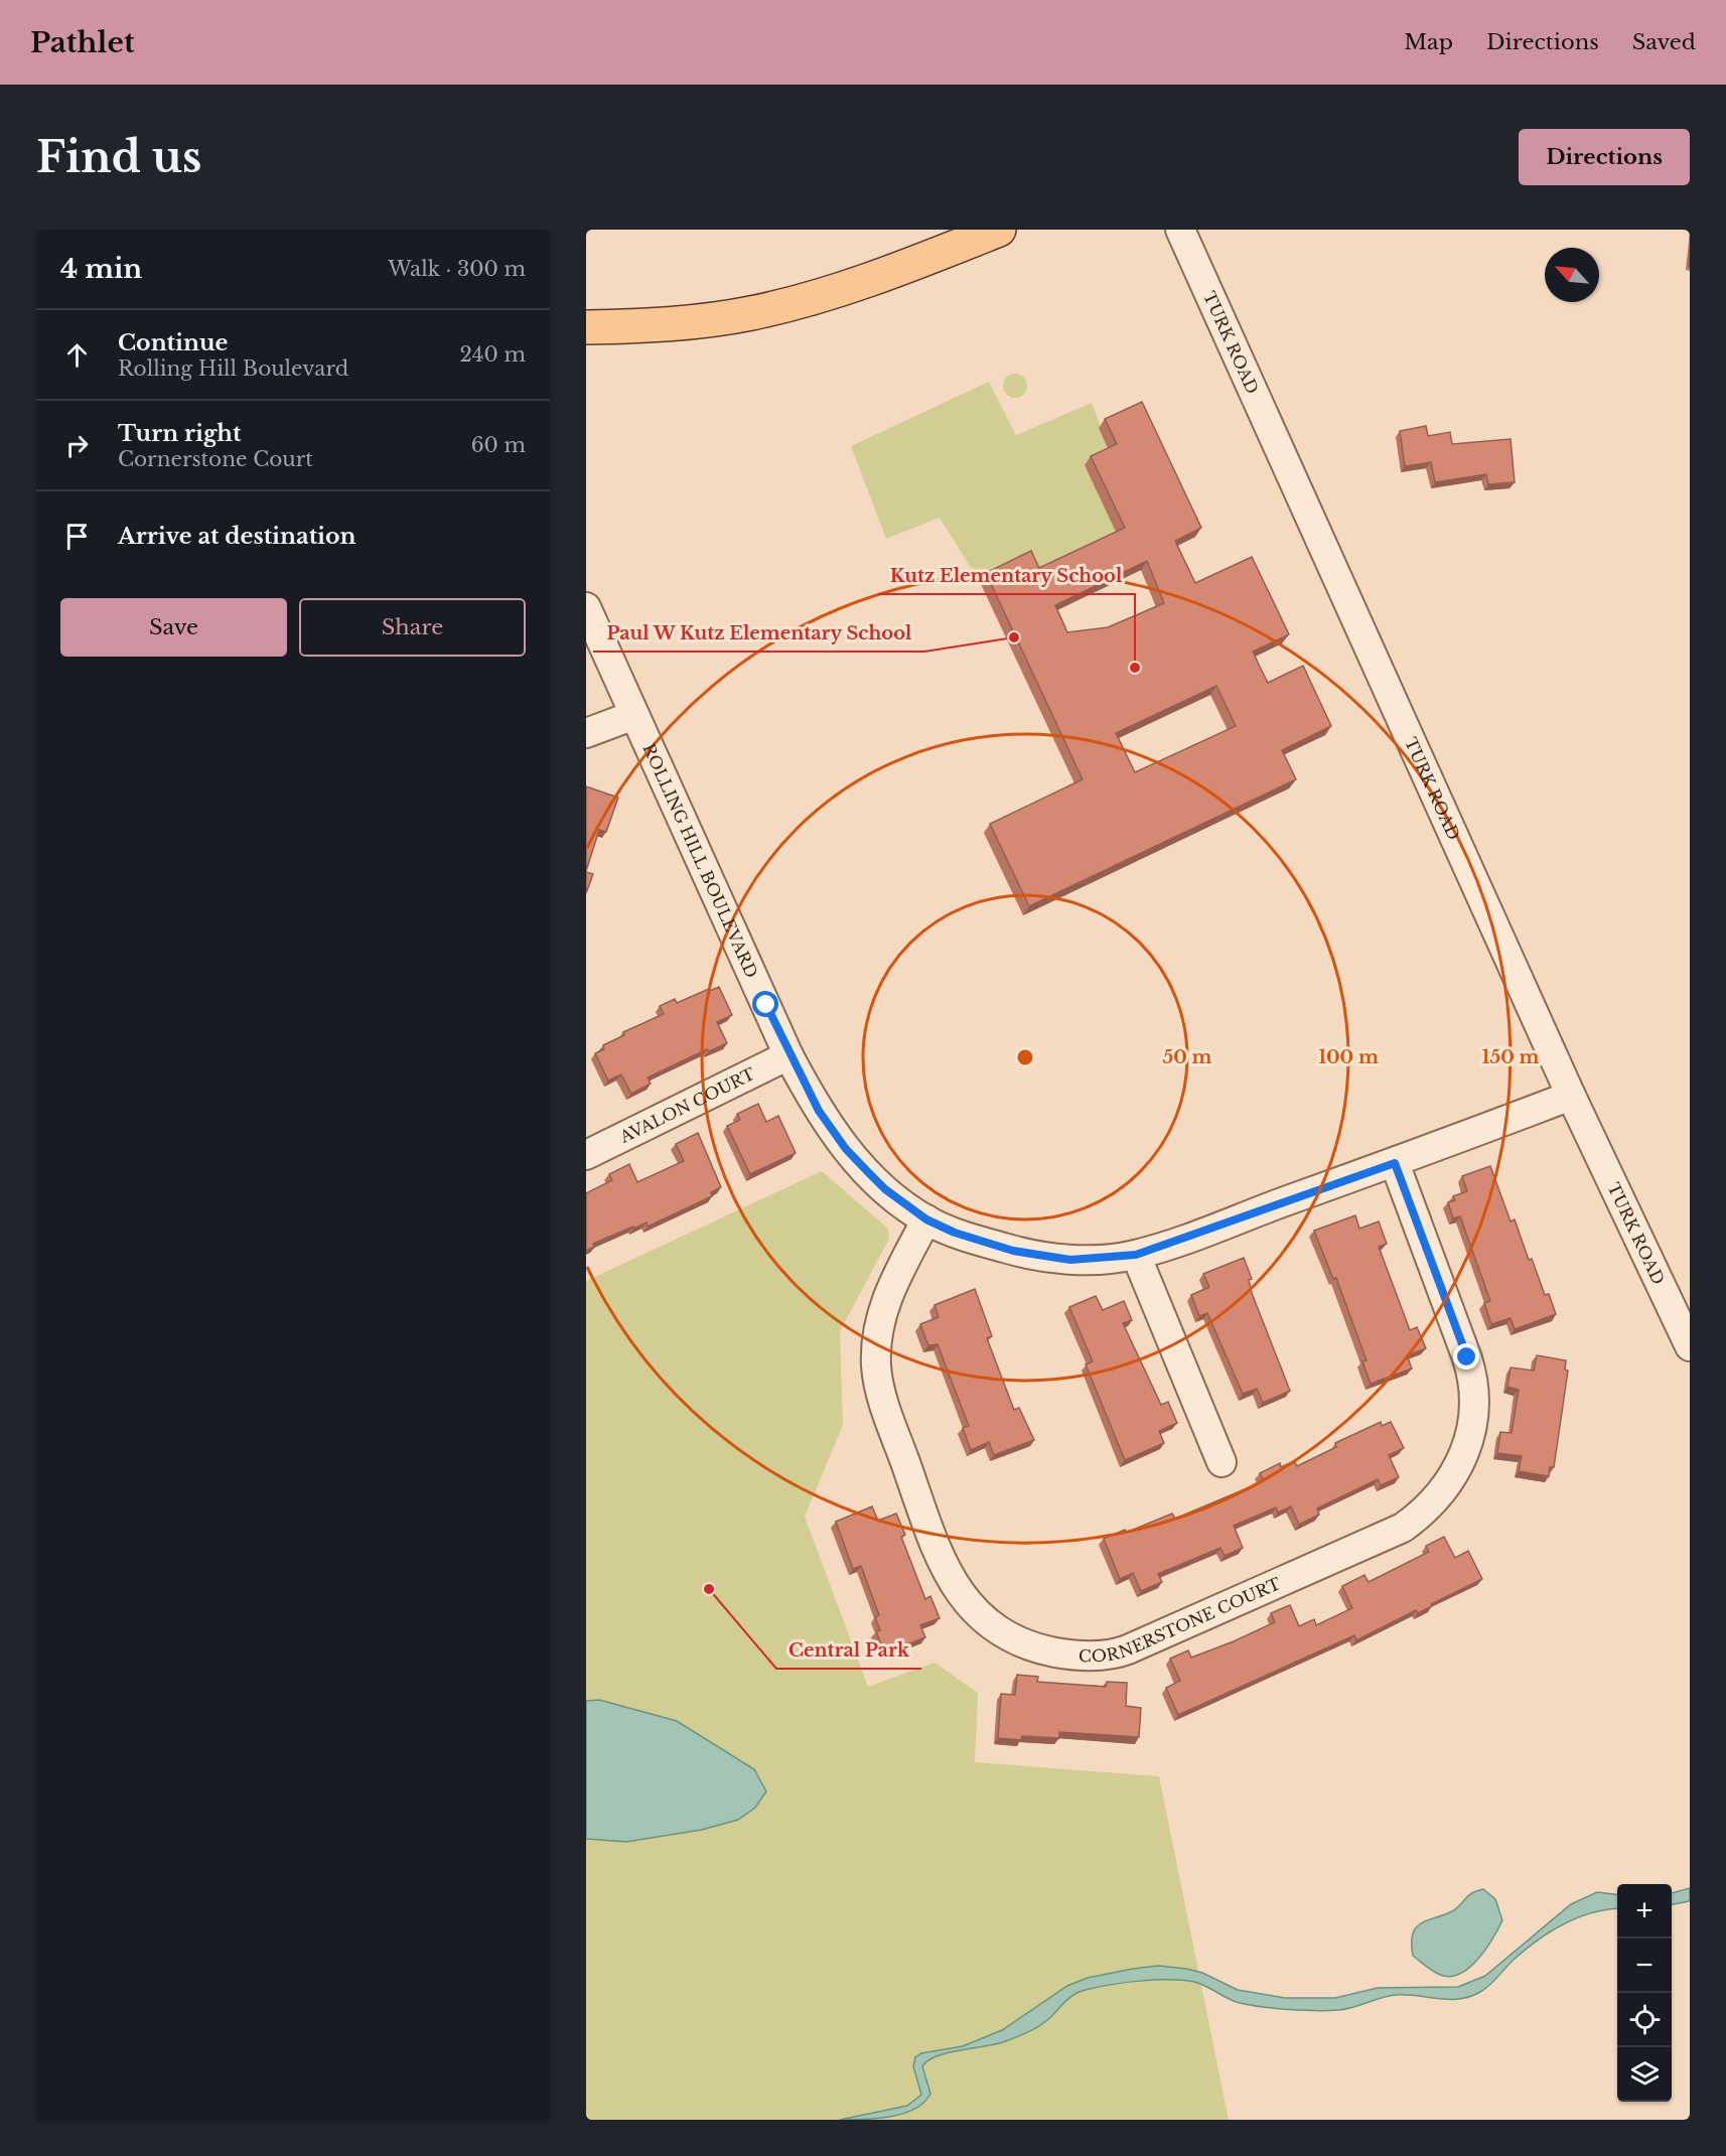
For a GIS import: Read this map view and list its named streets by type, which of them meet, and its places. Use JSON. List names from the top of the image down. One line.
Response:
{"streets":{"street":["TURK ROAD","ROLLING HILL BOULEVARD","AVALON COURT","CORNERSTONE COURT"]},"crossings":[["TURK ROAD","ROLLING HILL BOULEVARD"],["ROLLING HILL BOULEVARD","AVALON COURT"],["ROLLING HILL BOULEVARD","CORNERSTONE COURT"]],"places":["Paul W Kutz Elementary School","Kutz Elementary School","Central Park"],"north":"top left","page":{"header":"Pathlet","nav":["Map","Directions","Saved"],"buttons":["Directions",["Save","Share"]],"title":"Find us","heading":["4 min","Walk · 300 m"],"list":[["Continue","Rolling Hill Boulevard","240 m"],["Turn right","Cornerstone Court","60 m"],"Arrive at destination"],"map_buttons":["+","−"]},"rings":["50 m","100 m","150 m"]}
